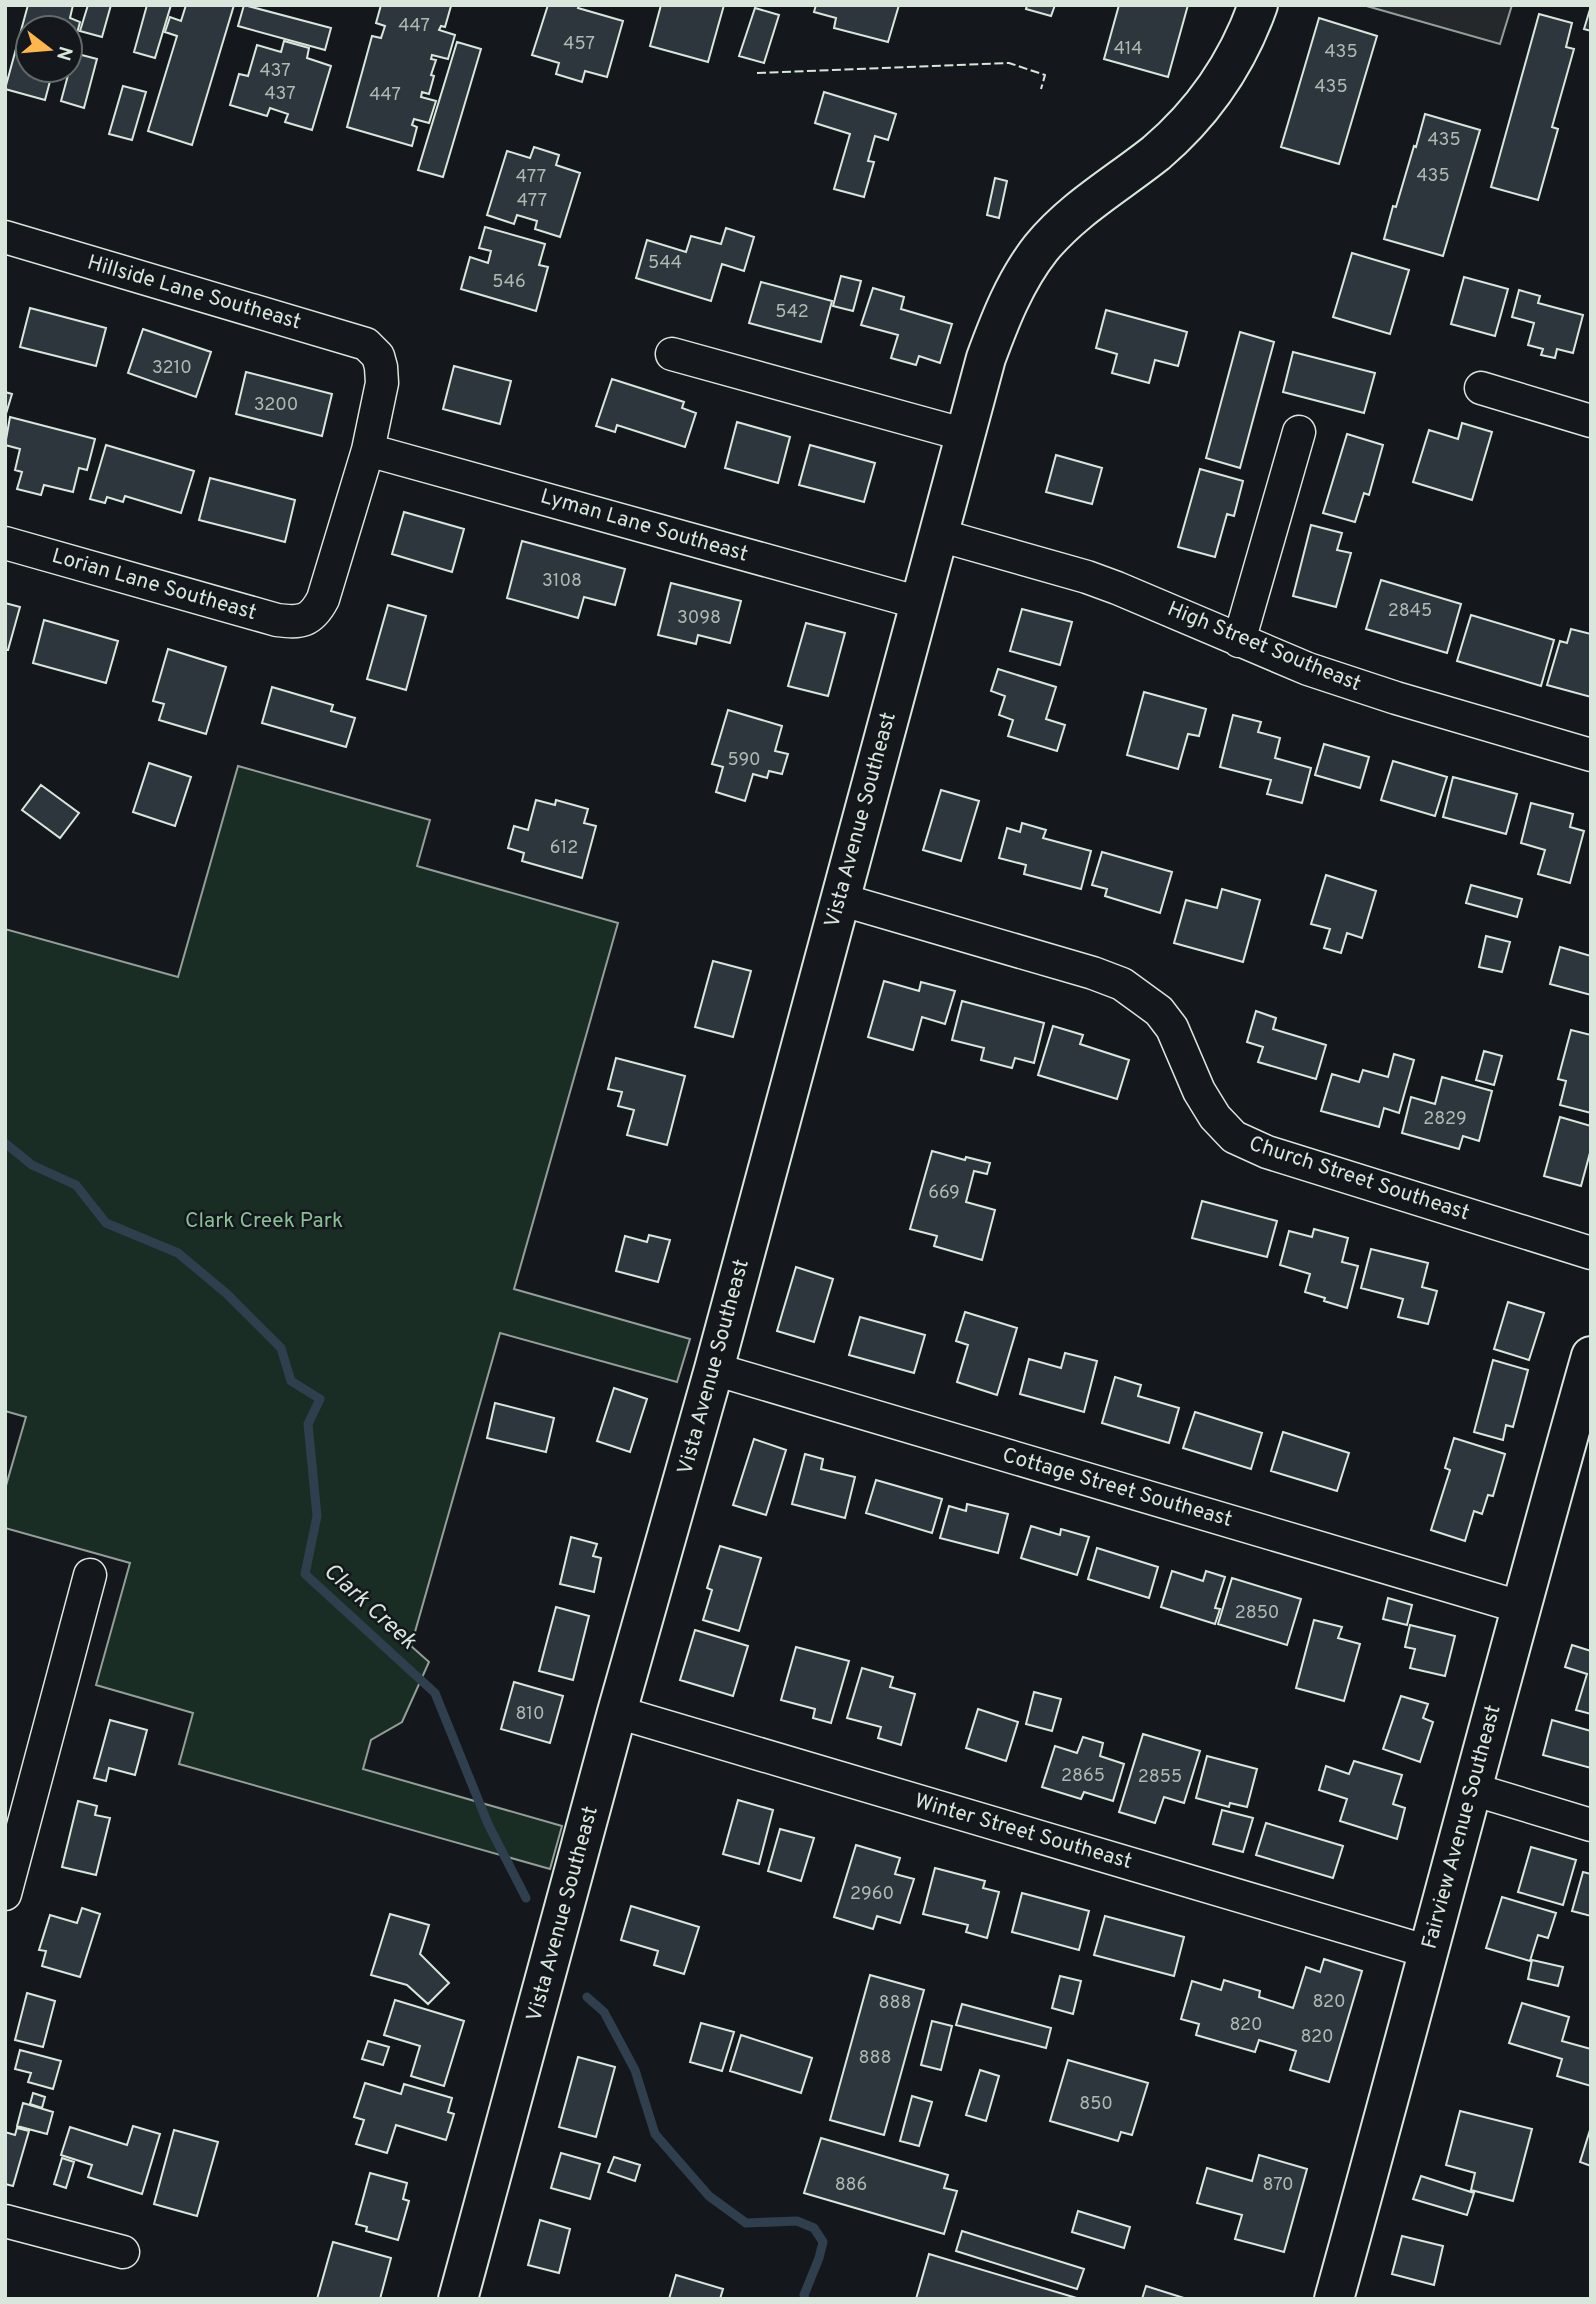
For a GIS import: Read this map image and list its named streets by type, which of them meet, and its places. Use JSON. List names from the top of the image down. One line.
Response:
{"streets":{"main road":["Vista Avenue Southeast","Fairview Avenue Southeast"],"street":["Hillside Lane Southeast","Lyman Lane Southeast","Lorian Lane Southeast","High Street Southeast","Church Street Southeast","Cottage Street Southeast","Winter Street Southeast"]},"crossings":[["Hillside Lane Southeast","Lyman Lane Southeast"],["Hillside Lane Southeast","Lorian Lane Southeast"],["Lyman Lane Southeast","Lorian Lane Southeast"],["Lyman Lane Southeast","Vista Avenue Southeast"],["High Street Southeast","Vista Avenue Southeast"],["Vista Avenue Southeast","Church Street Southeast"],["Vista Avenue Southeast","Cottage Street Southeast"],["Vista Avenue Southeast","Winter Street Southeast"],["Cottage Street Southeast","Fairview Avenue Southeast"],["Fairview Avenue Southeast","Winter Street Southeast"]],"water":["Clark Creek"],"parks":["Clark Creek Park"],"house_numbers":["447","457","414","435","437","435","437","447","435","435","477","477","544","546","542","3210","3200","3108","2845","3098","590","612","2829","669","2850","810","2865","2855","2960","820","888","820","820","888","850","886","870"],"north":"right"}
